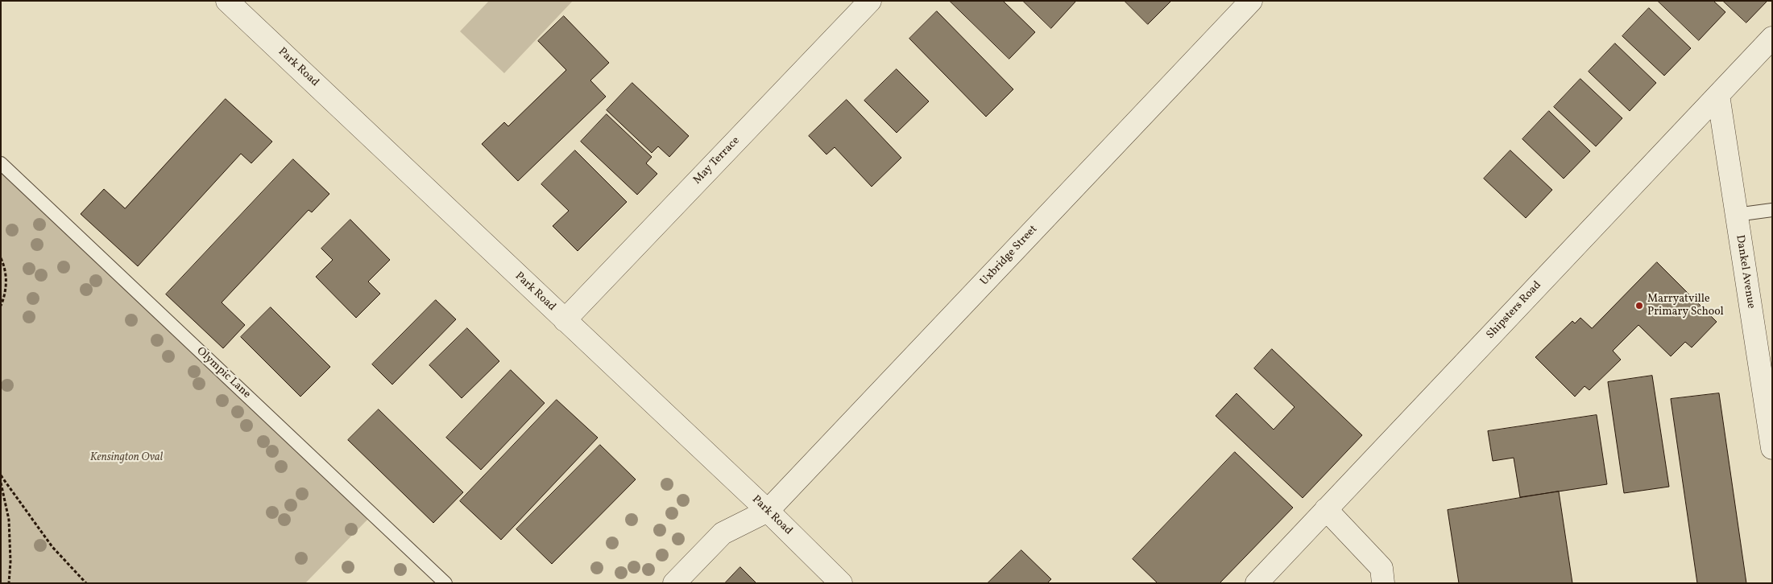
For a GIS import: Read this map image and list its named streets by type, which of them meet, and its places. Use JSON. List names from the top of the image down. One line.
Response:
{"streets":{"street":["Park Road","May Terrace","Uxbridge Street","Dankel Avenue","Shipsters Road"],"lane":["Olympic Lane"]},"crossings":[["Park Road","May Terrace"],["Park Road","Uxbridge Street"],["Dankel Avenue","Shipsters Road"]],"parks":["Kensington Oval"],"places":["Marryatville Primary School"]}
